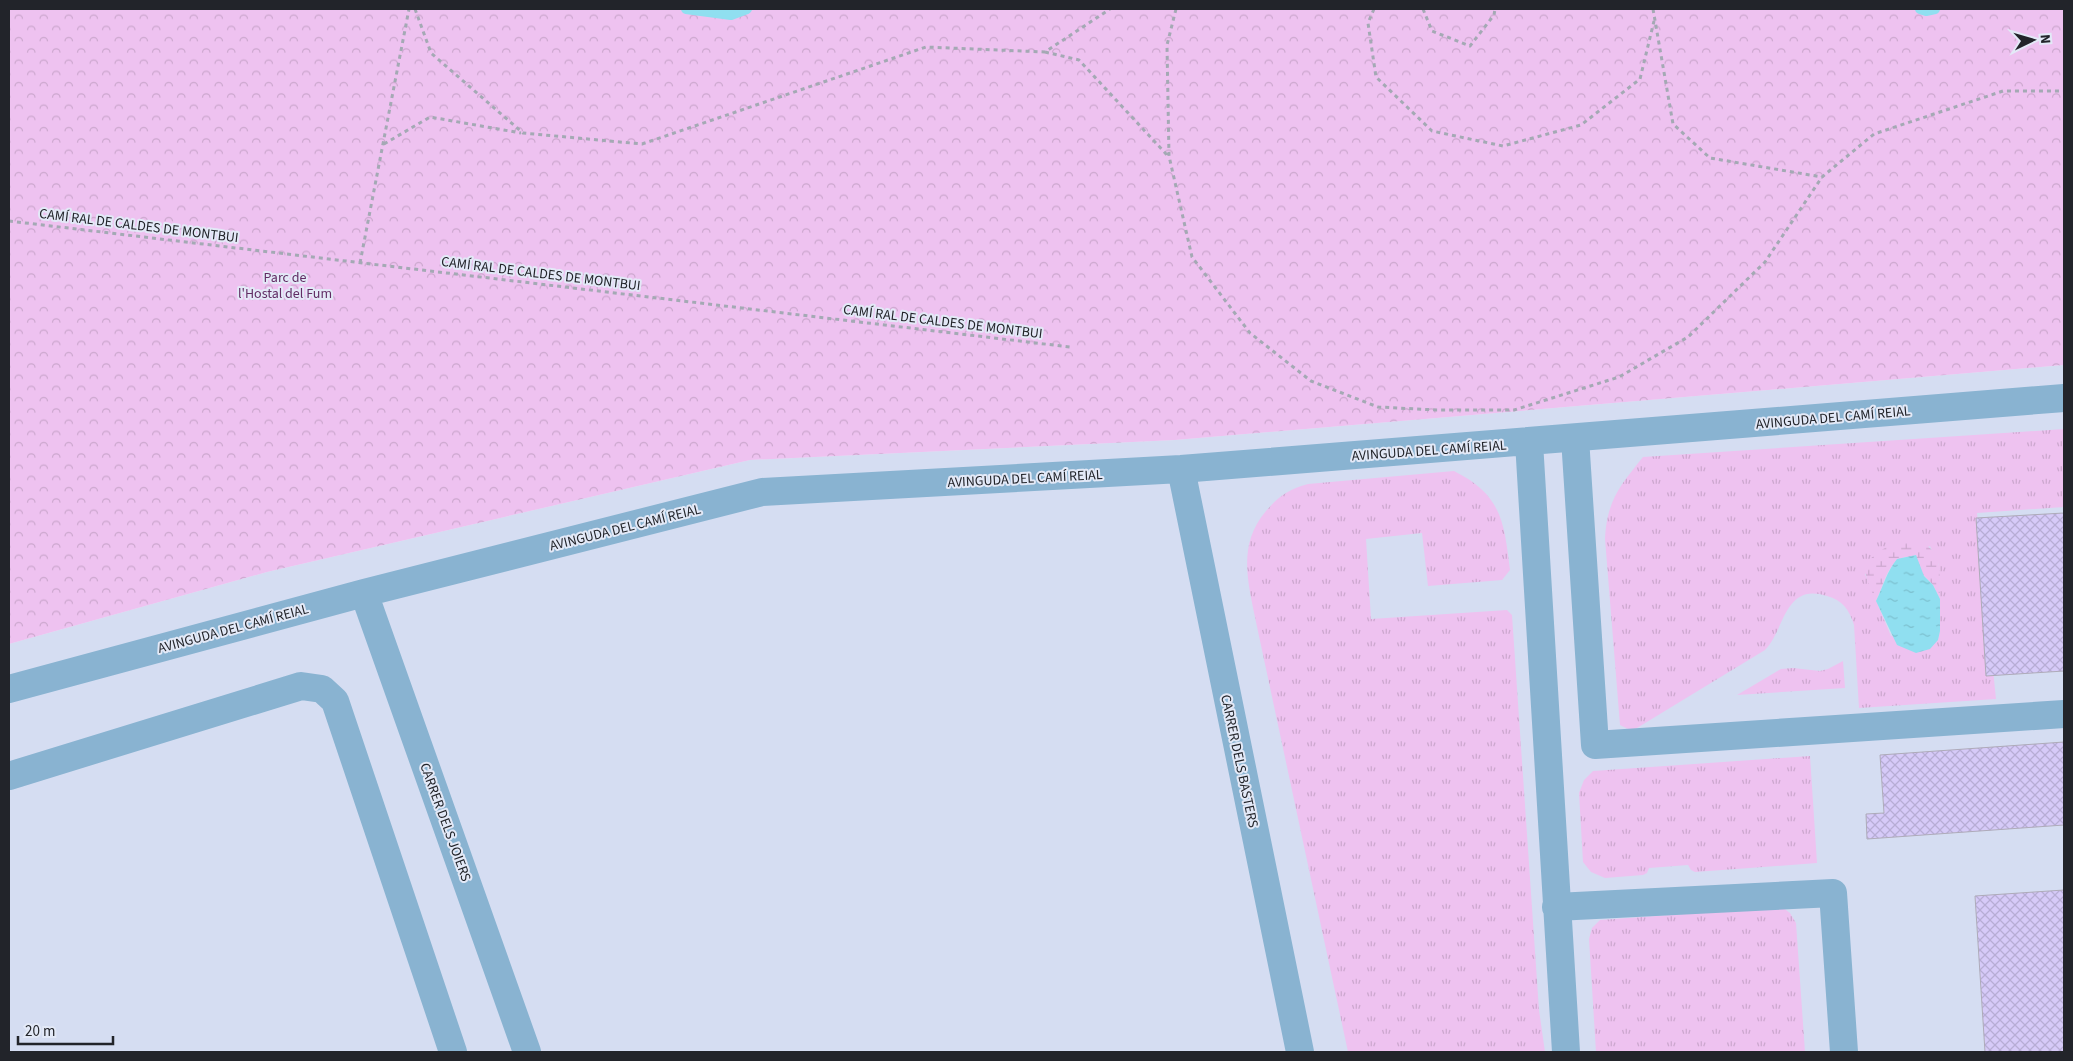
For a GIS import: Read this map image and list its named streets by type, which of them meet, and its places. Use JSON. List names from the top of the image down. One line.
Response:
{"streets":{"street":["AVINGUDA DEL CAMÍ REIAL","CARRER DELS BASTERS","CARRER DELS JOIERS"],"path":["CAMÍ RAL DE CALDES DE MONTBUI"]},"crossings":[["AVINGUDA DEL CAMÍ REIAL","CARRER DELS BASTERS"],["AVINGUDA DEL CAMÍ REIAL","CARRER DELS JOIERS"]],"parks":["Parc de l'Hostal del Fum"],"scale_bar":"20 m","north":"right"}
